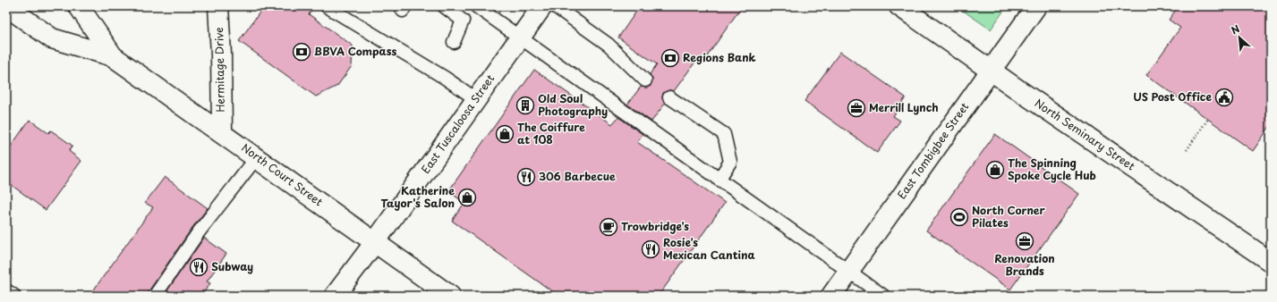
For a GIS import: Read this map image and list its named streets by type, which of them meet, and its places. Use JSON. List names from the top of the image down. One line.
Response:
{"streets":{"street":["Hermitage Drive","East Tuscaloosa Street","North Seminary Street","East Tombigbee Street","North Court Street"]},"crossings":[["Hermitage Drive","North Court Street"],["East Tuscaloosa Street","North Court Street"],["North Seminary Street","East Tombigbee Street"]],"places":{"bank":["BBVA Compass","Regions Bank"],"public building":["US Post Office"],"building":["Old Soul Photography"],"office":["Merrill Lynch","Renovation Brands"],"shop":["The Coiffure at 108","The Spinning Spoke Cycle Hub","Katherine Tayor's Salon"],"restaurant":["306 Barbecue","Rosie's Mexican Cantina","Subway"],"sports":["North Corner Pilates"],"cafe":["Trowbridge's"]},"north":"top left"}
